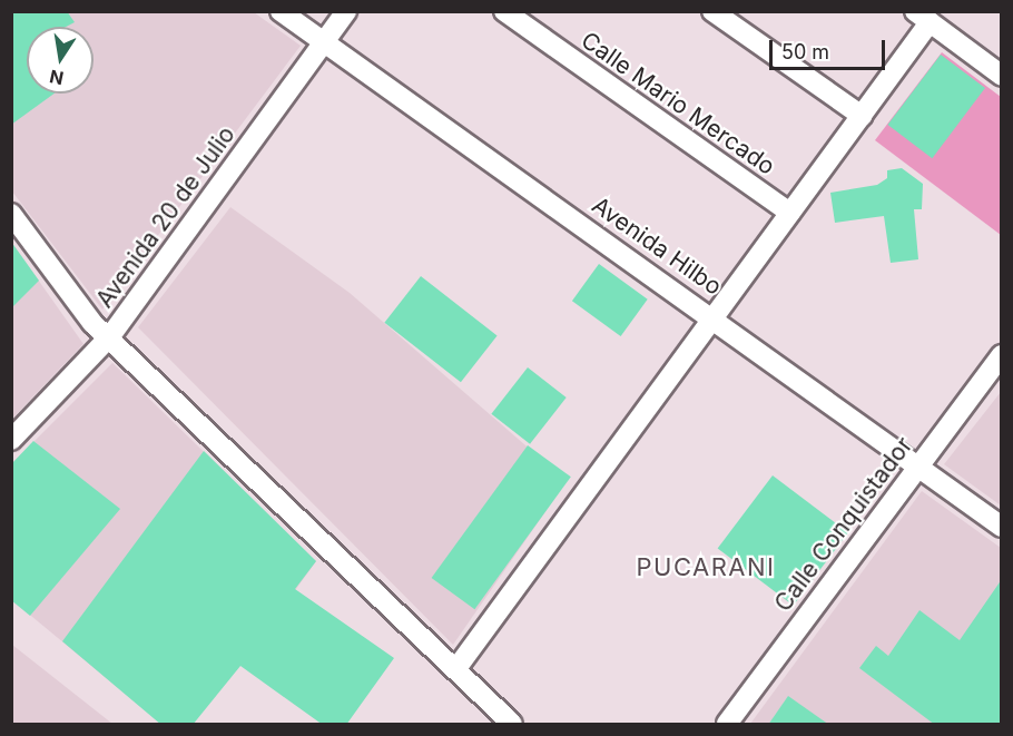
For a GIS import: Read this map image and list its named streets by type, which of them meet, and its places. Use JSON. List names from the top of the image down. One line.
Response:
{"streets":{"street":["Calle Mario Mercado","Avenida 20 de Julio","Avenida Hilbo","Calle Conquistador"]},"crossings":[["Avenida 20 de Julio","Avenida Hilbo"],["Avenida Hilbo","Calle Conquistador"]],"districts":["PUCARANI"],"scale_bar":"50 m","north":"bottom"}
